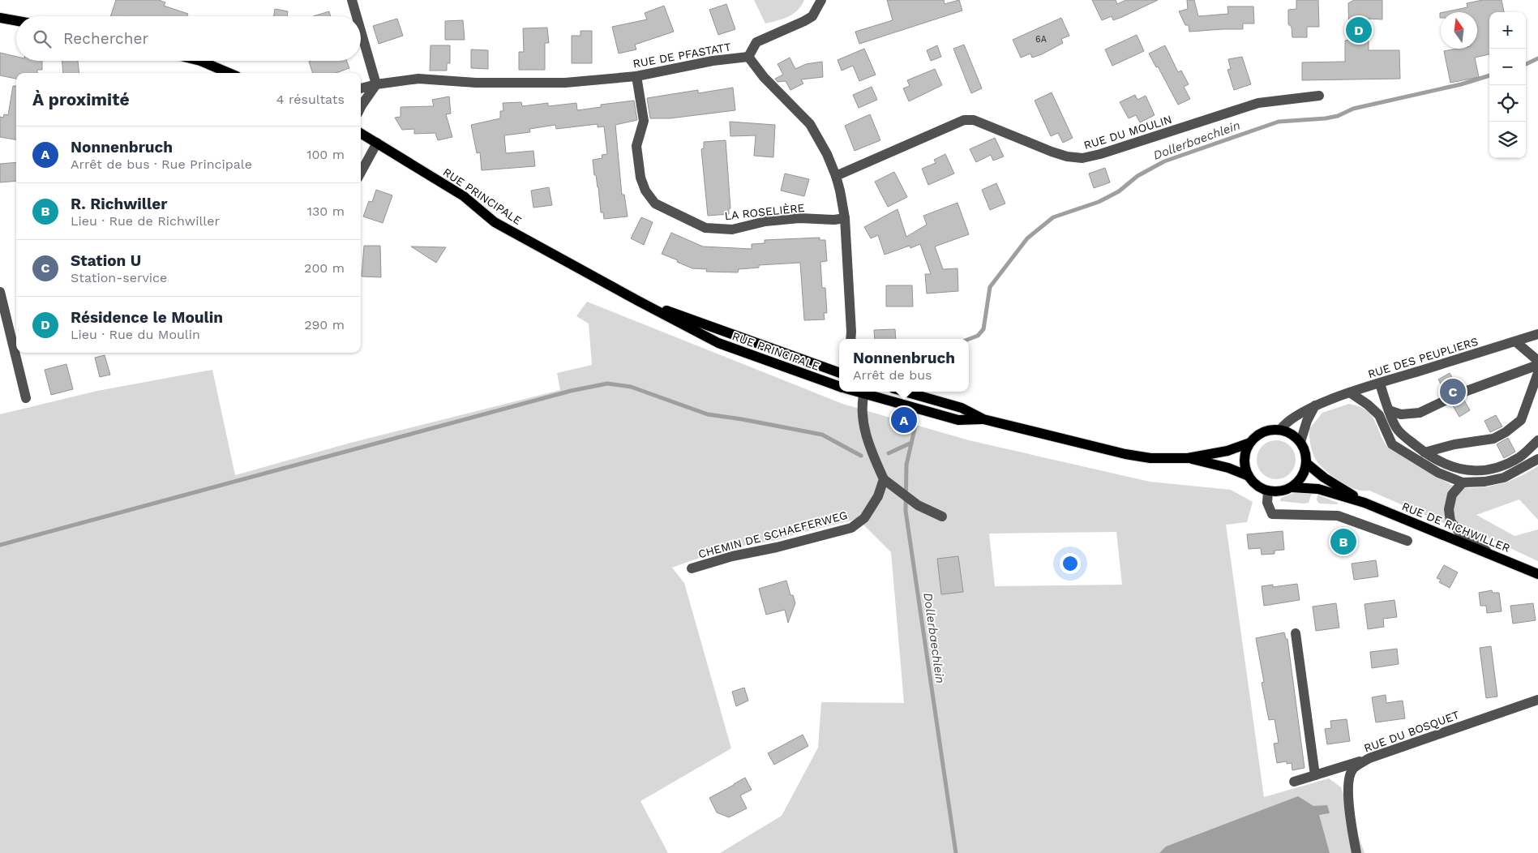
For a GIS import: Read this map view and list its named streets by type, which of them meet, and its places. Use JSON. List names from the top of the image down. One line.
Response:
{"streets":{"main road":["RUE PRINCIPALE","RUE DE RICHWILLER"],"street":["RUE DE PFASTATT","RUE DU MOULIN","LA ROSELIÈRE","RUE DES PEUPLIERS","CHEMIN DE SCHAEFERWEG","RUE DU BOSQUET"]},"crossings":[["RUE DE PFASTATT","LA ROSELIÈRE"],["RUE DES PEUPLIERS","RUE DE RICHWILLER"]],"water":["Dollerbaechlein"],"house_numbers":["6A"],"north":"top","page":{"map_buttons":["+","−"],"pins":["D","C","A","B"],"search":"Rechercher","heading":["À proximité","4 résultats"],"list":[{"mark":"A","name":"Nonnenbruch","note":"Arrêt de bus · Rue Principale","value":"100 m"},{"mark":"B","name":"R. Richwiller","note":"Lieu · Rue de Richwiller","value":"130 m"},{"mark":"C","name":"Station U","note":"Station-service","value":"200 m"},{"mark":"D","name":"Résidence le Moulin","note":"Lieu · Rue du Moulin","value":"290 m"}],"popup":["Nonnenbruch","Arrêt de bus"]}}
